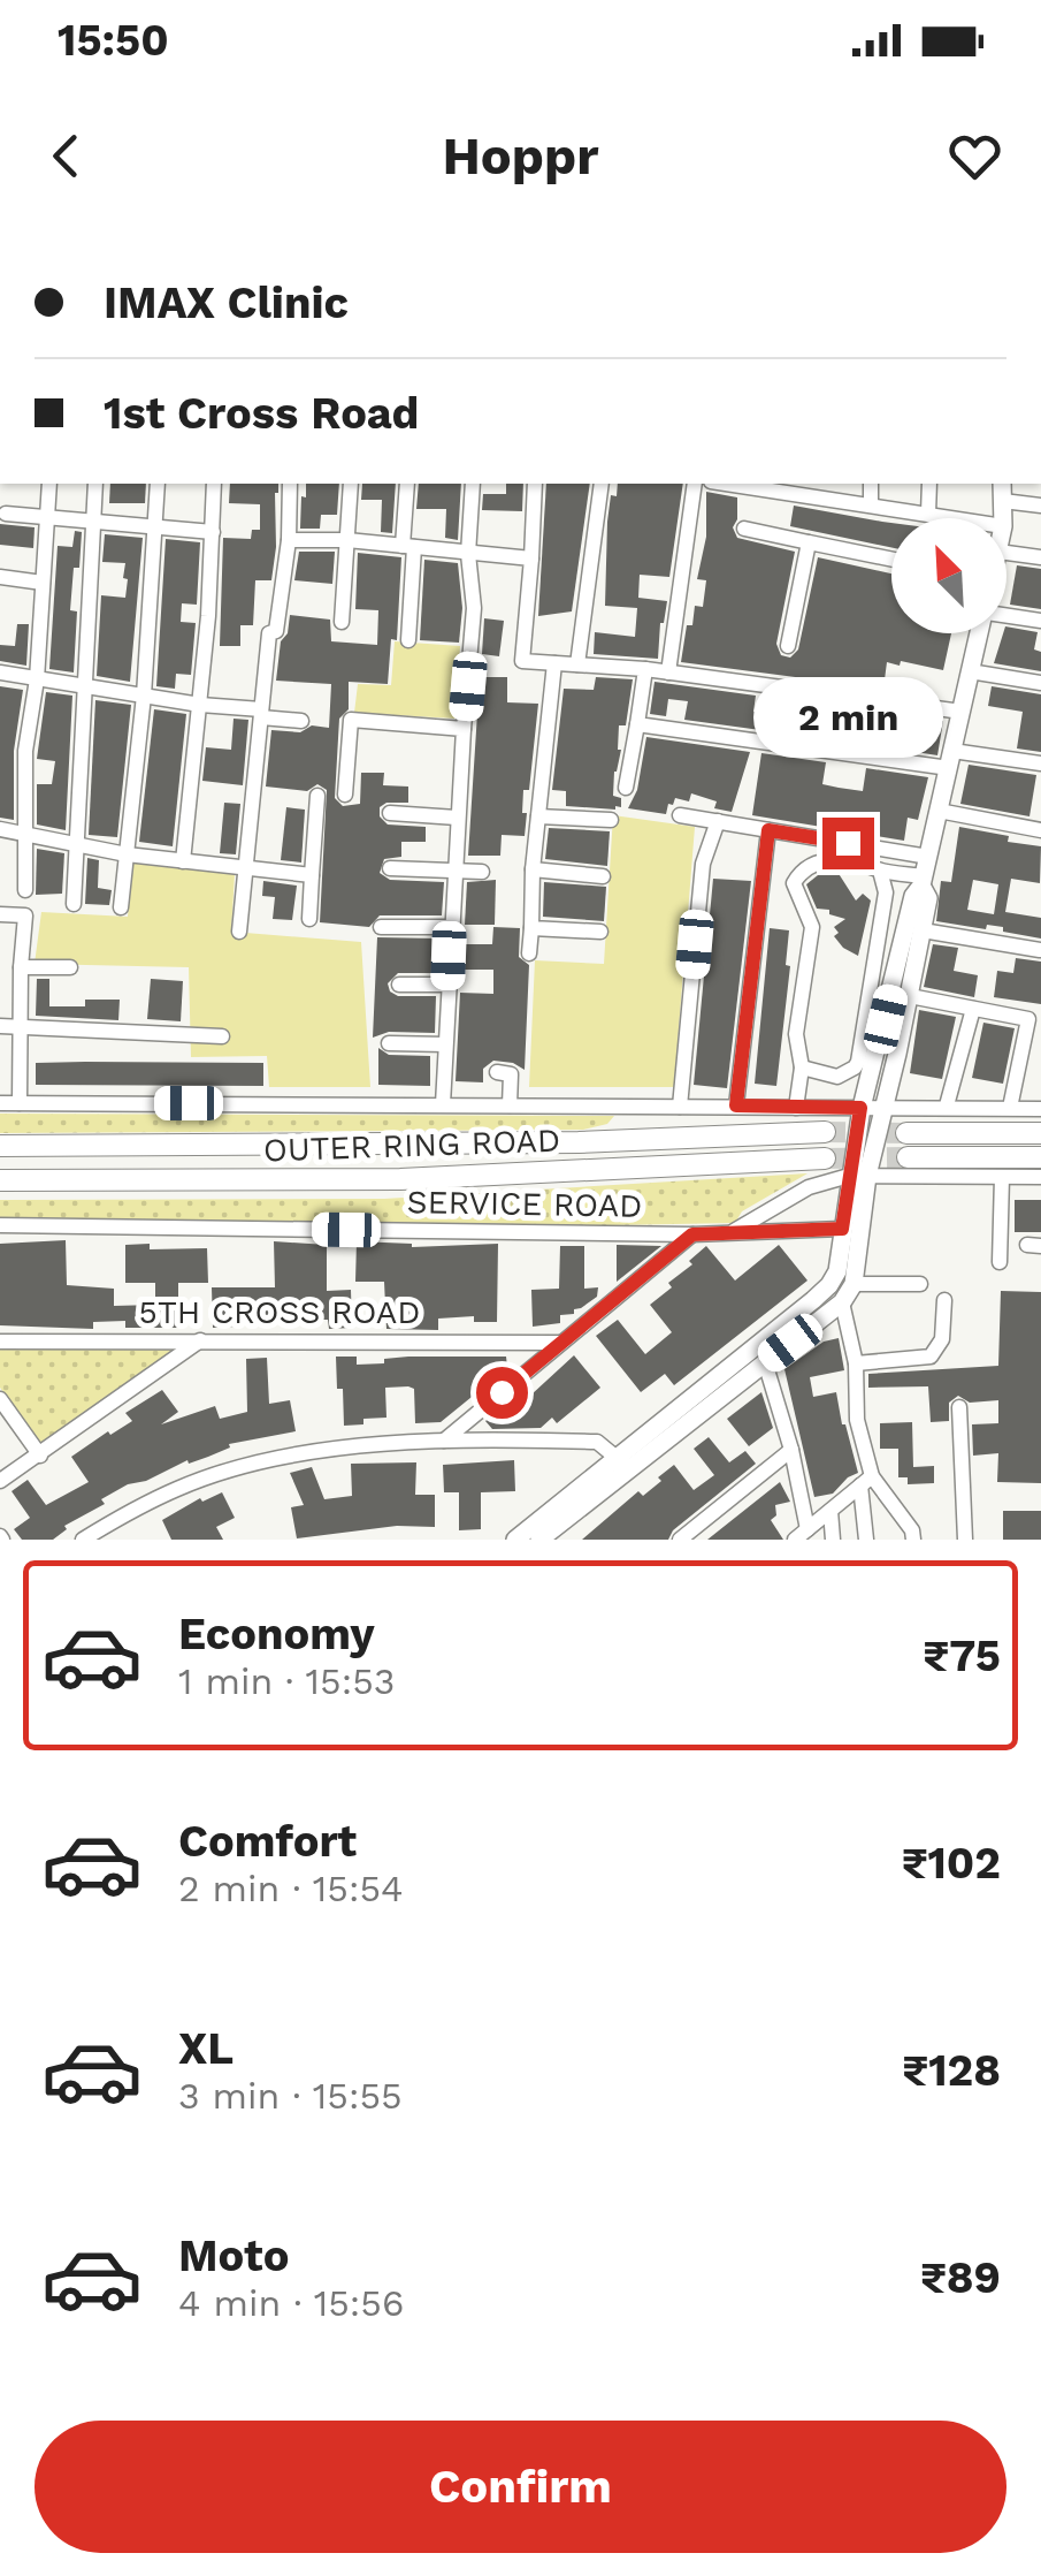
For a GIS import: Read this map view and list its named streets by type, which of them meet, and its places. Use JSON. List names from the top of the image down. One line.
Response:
{"streets":{"highway":["OUTER RING ROAD"],"street":["SERVICE ROAD","5TH CROSS ROAD"]},"north":"top left","page":{"status":"15:50","header":"Hoppr","banner":["IMAX Clinic","1st Cross Road"],"bubble":"2 min","list":[{"name":"Economy","note":"1 min · 15:53","value":"₹75"},{"name":"Comfort","note":"2 min · 15:54","value":"₹102"},{"name":"XL","note":"3 min · 15:55","value":"₹128"},{"name":"Moto","note":"4 min · 15:56","value":"₹89"}],"buttons":"Confirm"}}
